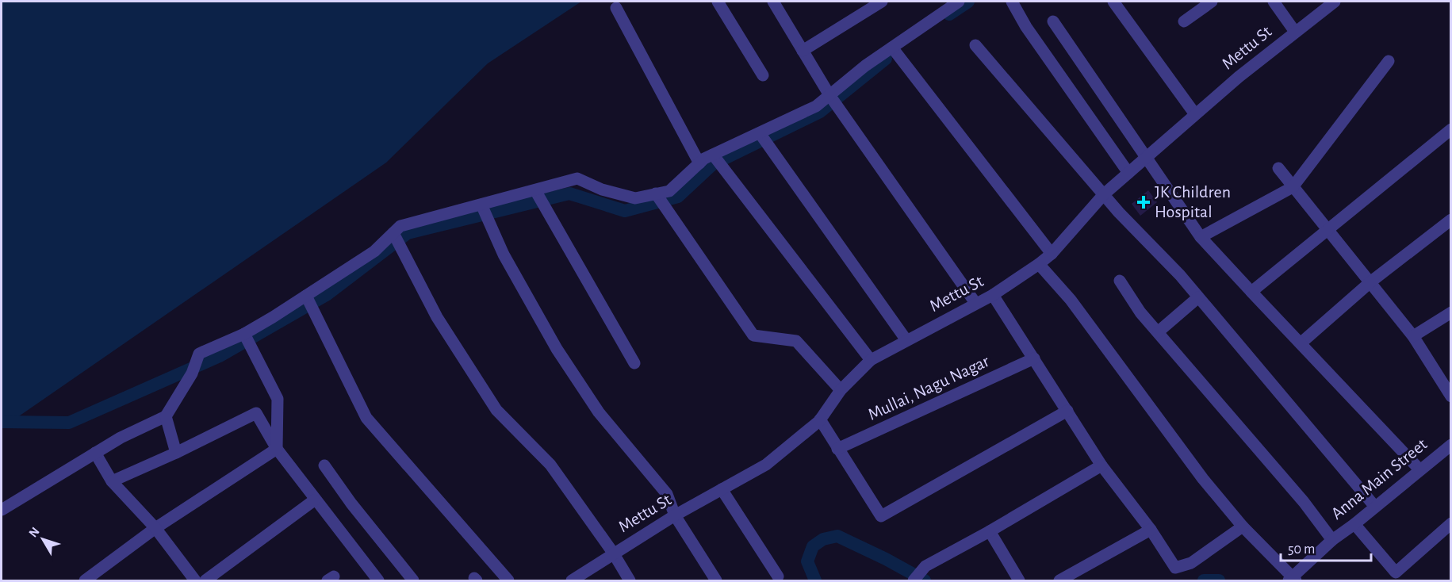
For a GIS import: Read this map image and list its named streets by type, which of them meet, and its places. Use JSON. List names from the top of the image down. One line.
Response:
{"streets":{"street":["Mettu St","Mullai, Nagu Nagar","Anna Main Street"]},"places":{"health":["JK Children Hospital"]},"scale_bar":"50 m","north":"top left"}
